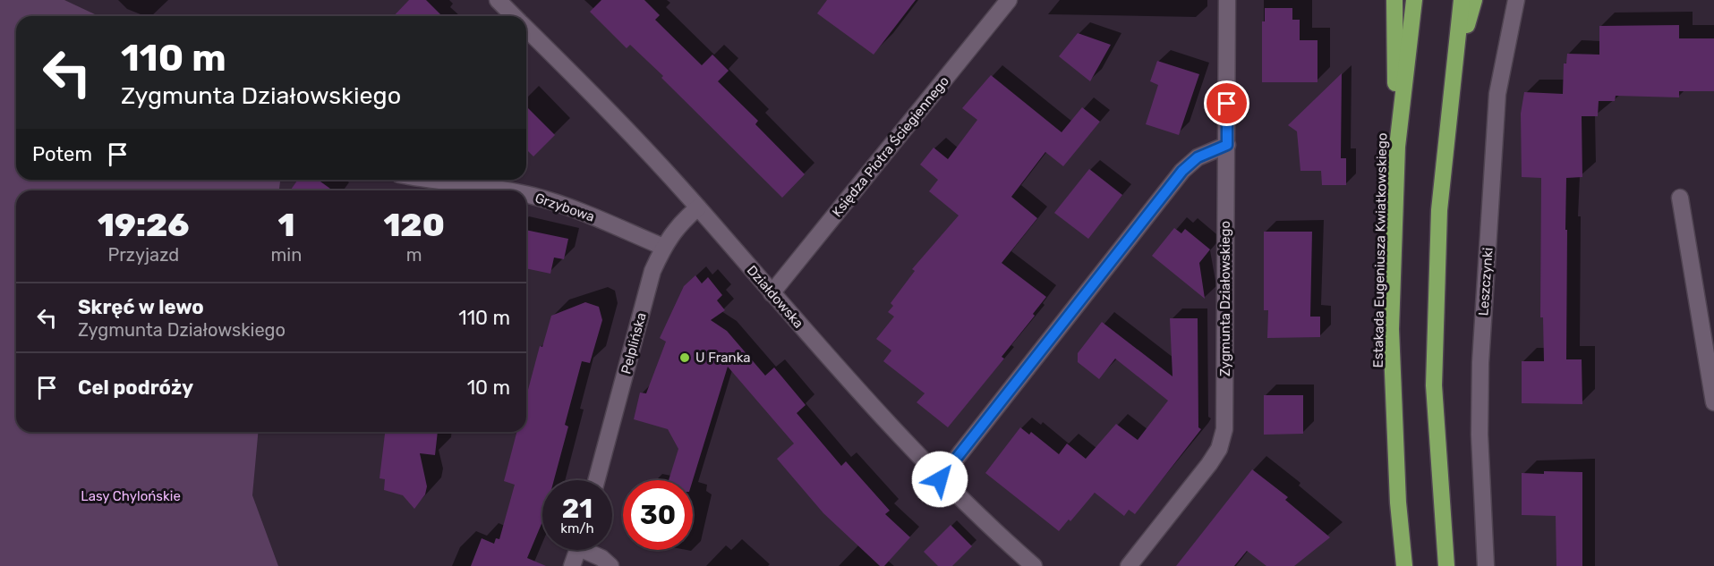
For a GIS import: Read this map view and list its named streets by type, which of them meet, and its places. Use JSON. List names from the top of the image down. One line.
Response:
{"streets":{"highway":["Estakada Eugeniusza Kwiatkowskiego"],"street":["Księdza Piotra Ściegiennego","Grzybowa","Leszczynki","Działdowska","Zygmunta Działowskiego","Pelplińska"]},"crossings":[["Księdza Piotra Ściegiennego","Działdowska"],["Grzybowa","Pelplińska"],["Działdowska","Pelplińska"]],"parks":["Lasy Chylońskie"],"places":["U Franka"],"page":{"turn":["110 m","Zygmunta Działowskiego"],"then":"Potem","eta":["19:26","Przyjazd","1","min","120","m"],"list":[{"name":"Skręć w lewo","note":"Zygmunta Działowskiego","value":"110 m"},{"name":"Cel podróży","value":"10 m"}],"speed":"21 km/h","limit":"30"}}
